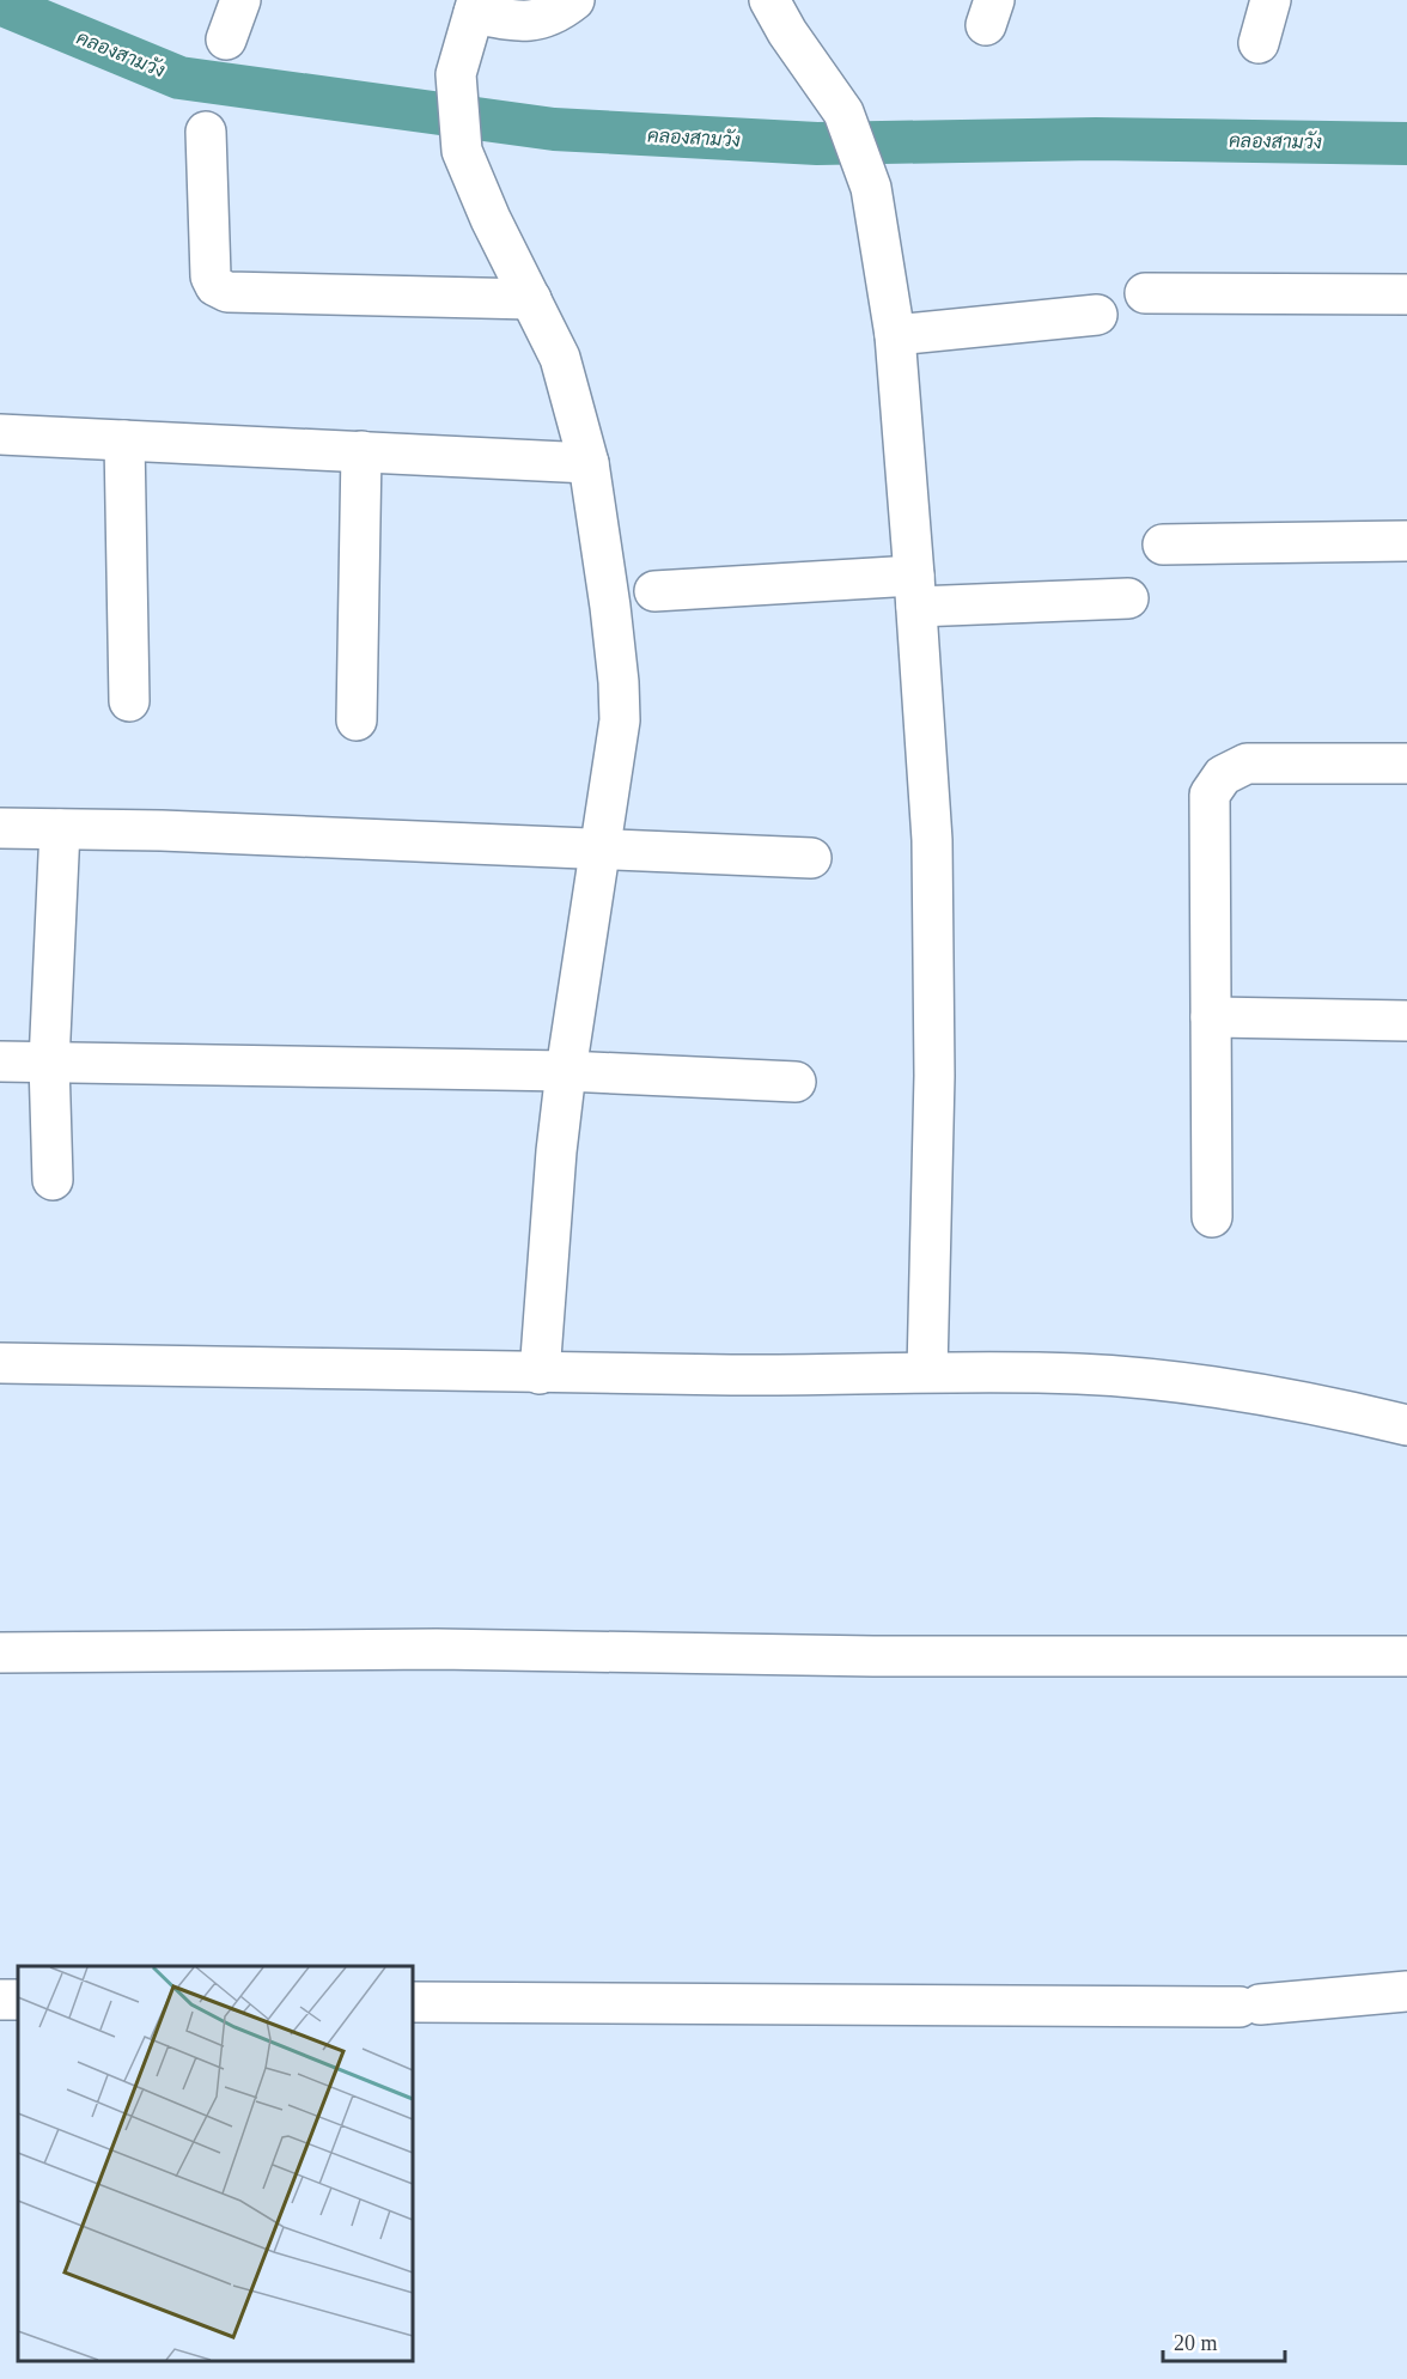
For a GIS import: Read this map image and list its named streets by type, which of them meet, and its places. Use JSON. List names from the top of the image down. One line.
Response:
{"water":["คลองสามวัง"],"scale_bar":"20 m"}
